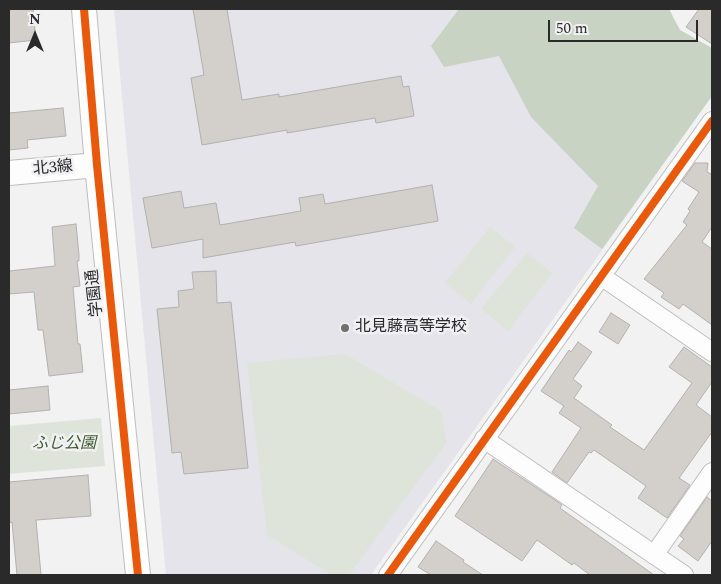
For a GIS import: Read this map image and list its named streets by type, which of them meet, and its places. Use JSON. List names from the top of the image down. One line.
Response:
{"streets":{"street":["北3線","学園通"]},"crossings":[["北3線","学園通"]],"parks":["ふじ公園"],"places":["北見藤高等学校"],"scale_bar":"50 m","north":"top"}
